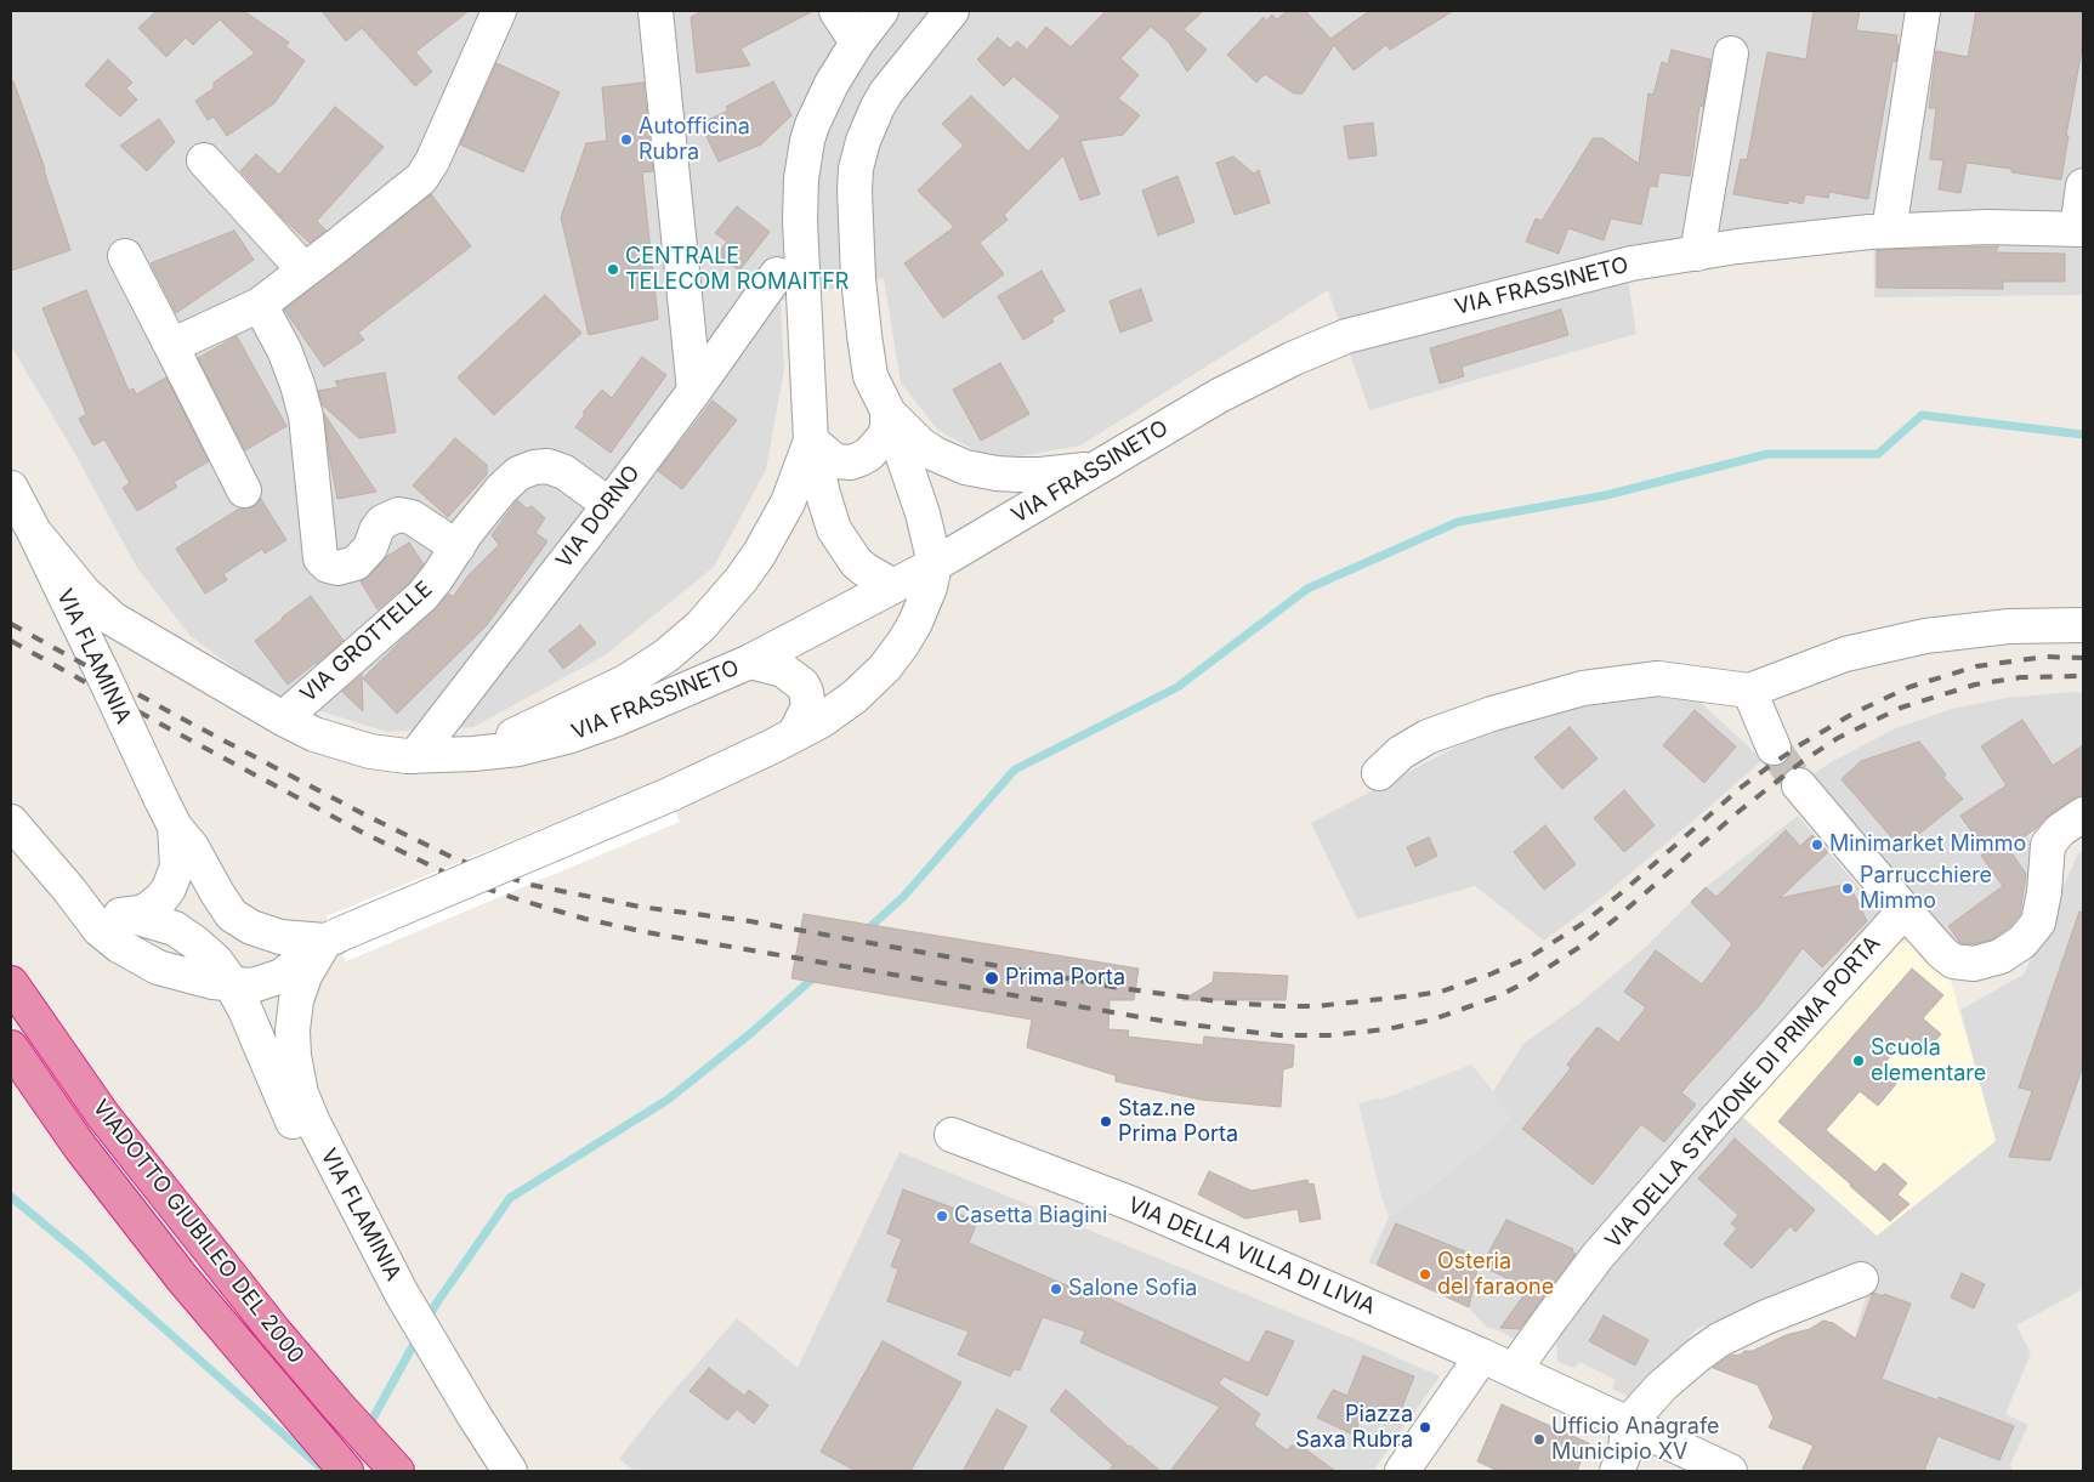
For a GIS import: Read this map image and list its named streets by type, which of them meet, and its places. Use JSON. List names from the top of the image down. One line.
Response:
{"streets":{"highway":["VIADOTTO GIUBILEO DEL 2000"],"street":["VIA FRASSINETO","VIA DORNO","VIA GROTTELLE","VIA FLAMINIA","VIA DELLA STAZIONE DI PRIMA PORTA","VIA DELLA VILLA DI LIVIA"]},"crossings":[["VIA FRASSINETO","VIA DORNO"],["VIA FRASSINETO","VIA GROTTELLE"],["VIA FRASSINETO","VIA FLAMINIA"],["VIA DORNO","VIA GROTTELLE"],["VIA DELLA STAZIONE DI PRIMA PORTA","VIA DELLA VILLA DI LIVIA"]],"places":["Autofficina Rubra","CENTRALE TELECOM ROMAITFR","Minimarket Mimmo","Parrucchiere Mimmo","Prima Porta","Scuola elementare","Staz.ne Prima Porta","Casetta Biagini","Osteria del faraone","Salone Sofia","Piazza Saxa Rubra","Ufficio Anagrafe Municipio XV"]}
